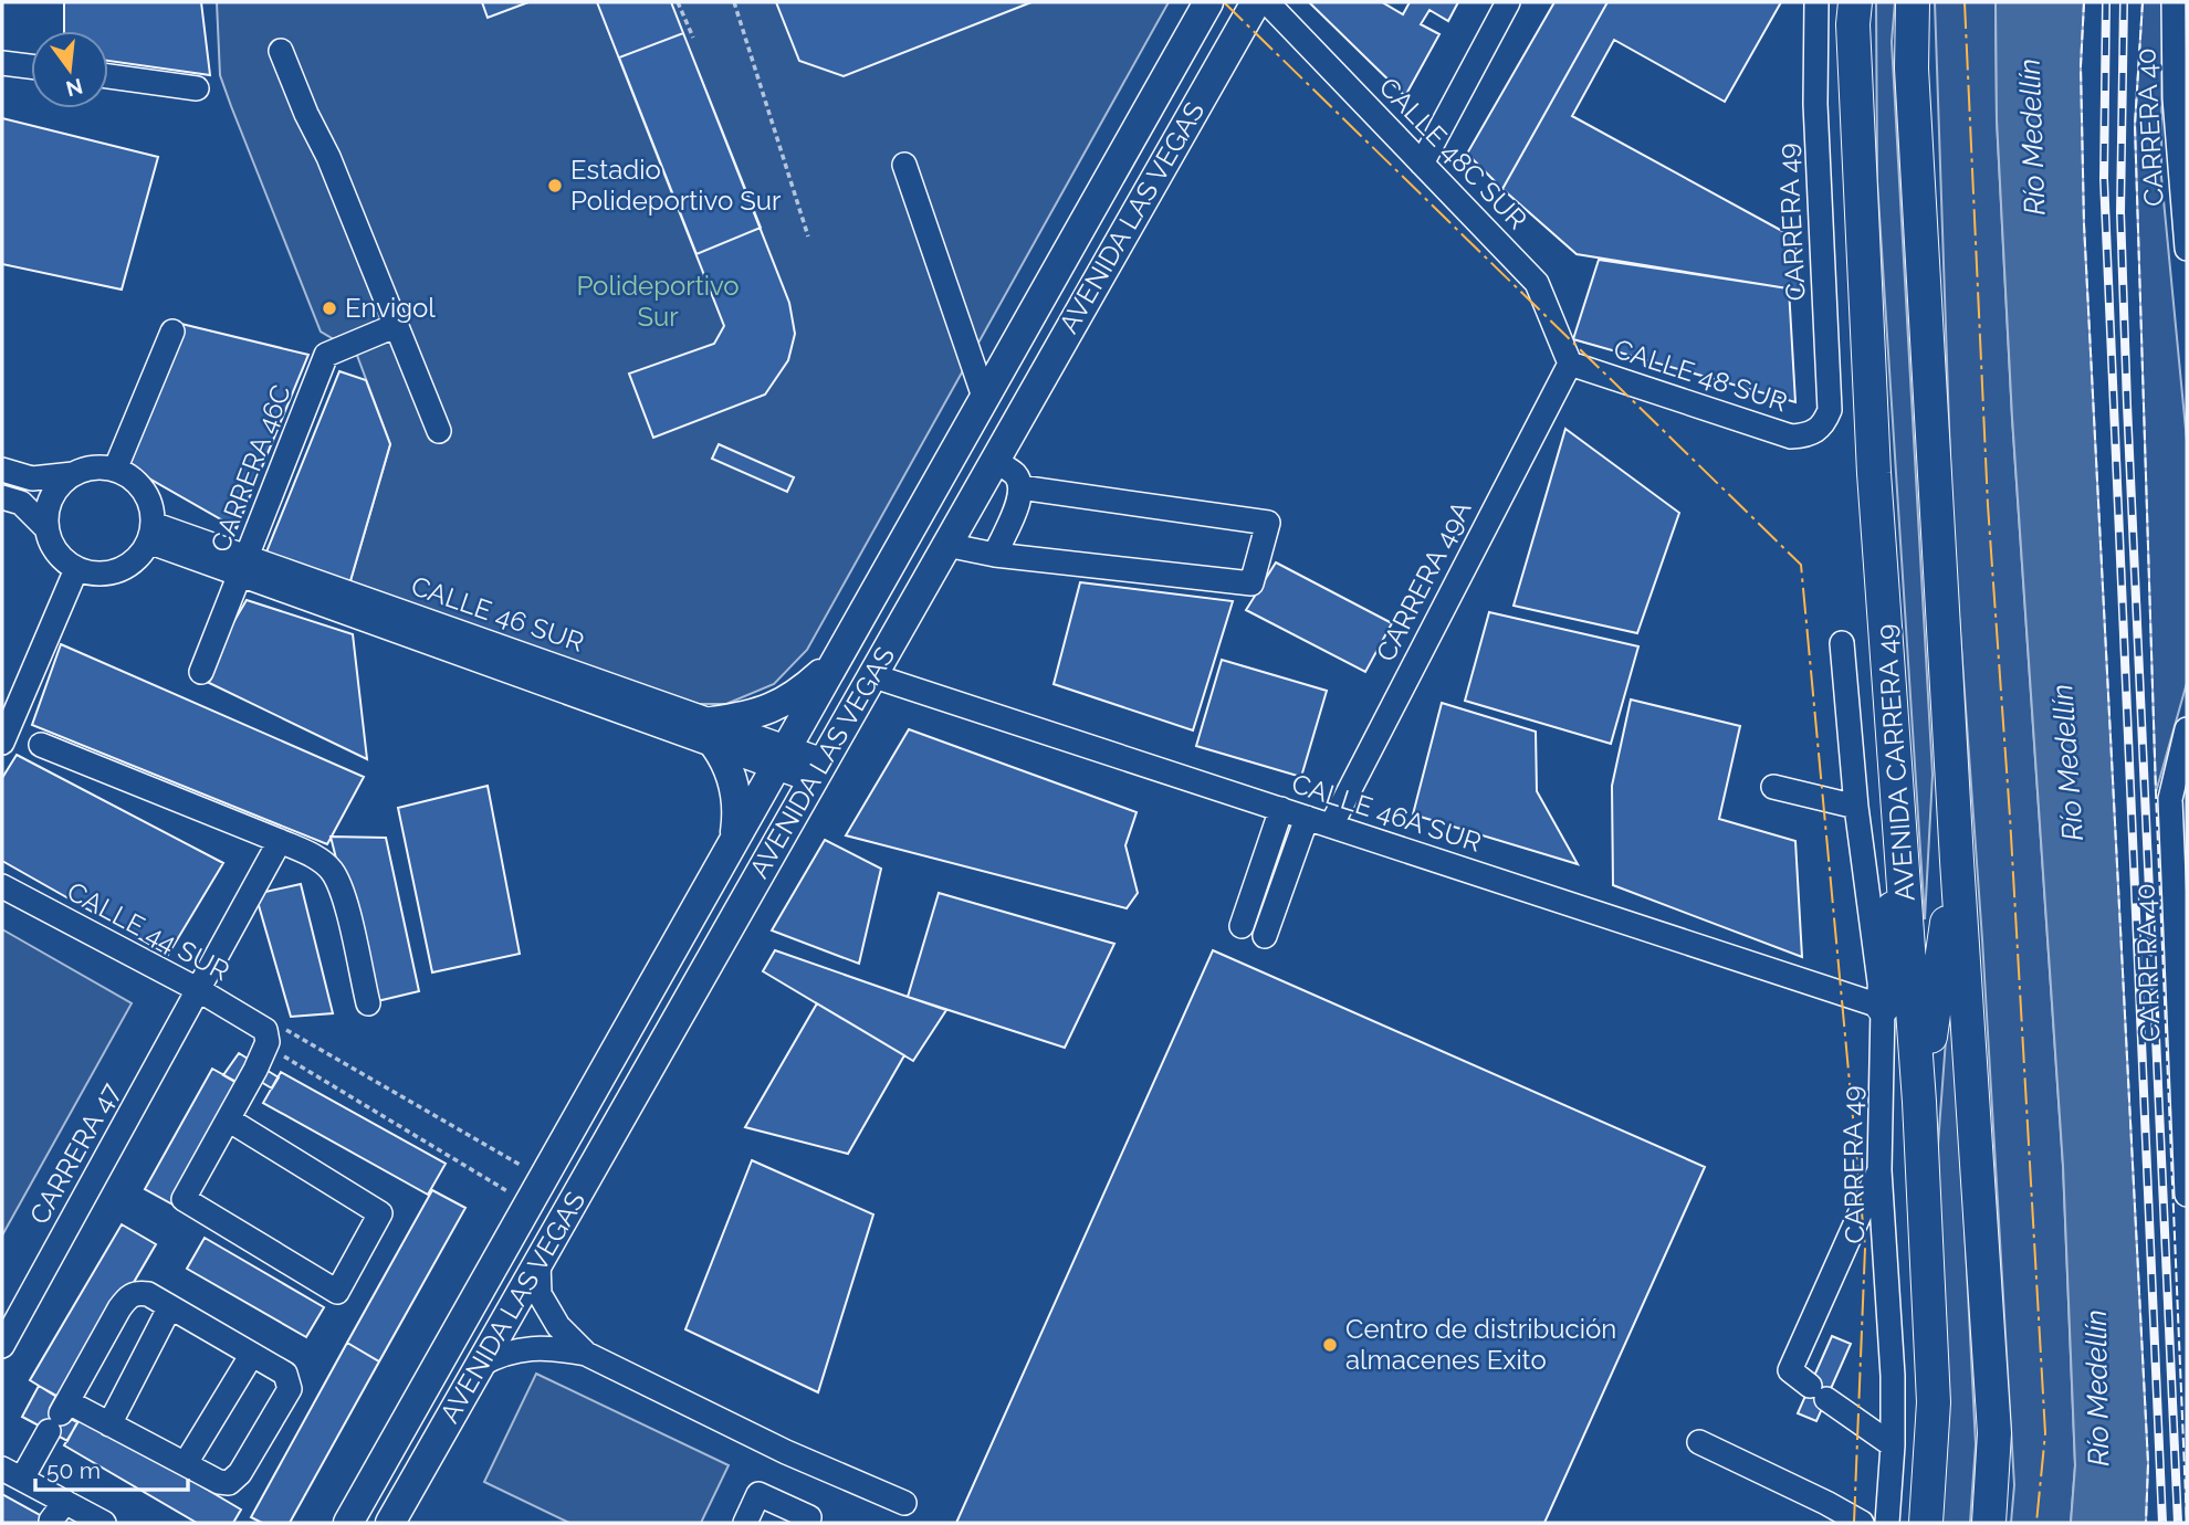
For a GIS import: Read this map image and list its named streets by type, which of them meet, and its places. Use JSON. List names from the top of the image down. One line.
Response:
{"streets":{"highway":["AVENIDA CARRERA 49"],"main road":["AVENIDA LAS VEGAS"],"street":["CARRERA 40","CALLE 48C SUR","CARRERA 49","CALLE 48 SUR","CARRERA 46C","CARRERA 49A","CALLE 46 SUR","CALLE 46A SUR","CALLE 44 SUR","CARRERA 47"]},"crossings":[["CALLE 48C SUR","CALLE 48 SUR"],["CALLE 48C SUR","CARRERA 49A"],["AVENIDA LAS VEGAS","CALLE 46 SUR"],["AVENIDA LAS VEGAS","CALLE 46A SUR"],["CARRERA 49","CALLE 48 SUR"],["CARRERA 49","CALLE 46A SUR"],["CALLE 48 SUR","CARRERA 49A"],["CARRERA 46C","CALLE 46 SUR"],["CARRERA 49A","CALLE 46A SUR"],["CALLE 44 SUR","CARRERA 47"]],"water":["Río Medellín"],"parks":["Polideportivo Sur"],"places":["Estadio Polideportivo Sur","Envigol","Centro de distribución almacenes Exito"],"scale_bar":"50 m","north":"bottom"}
